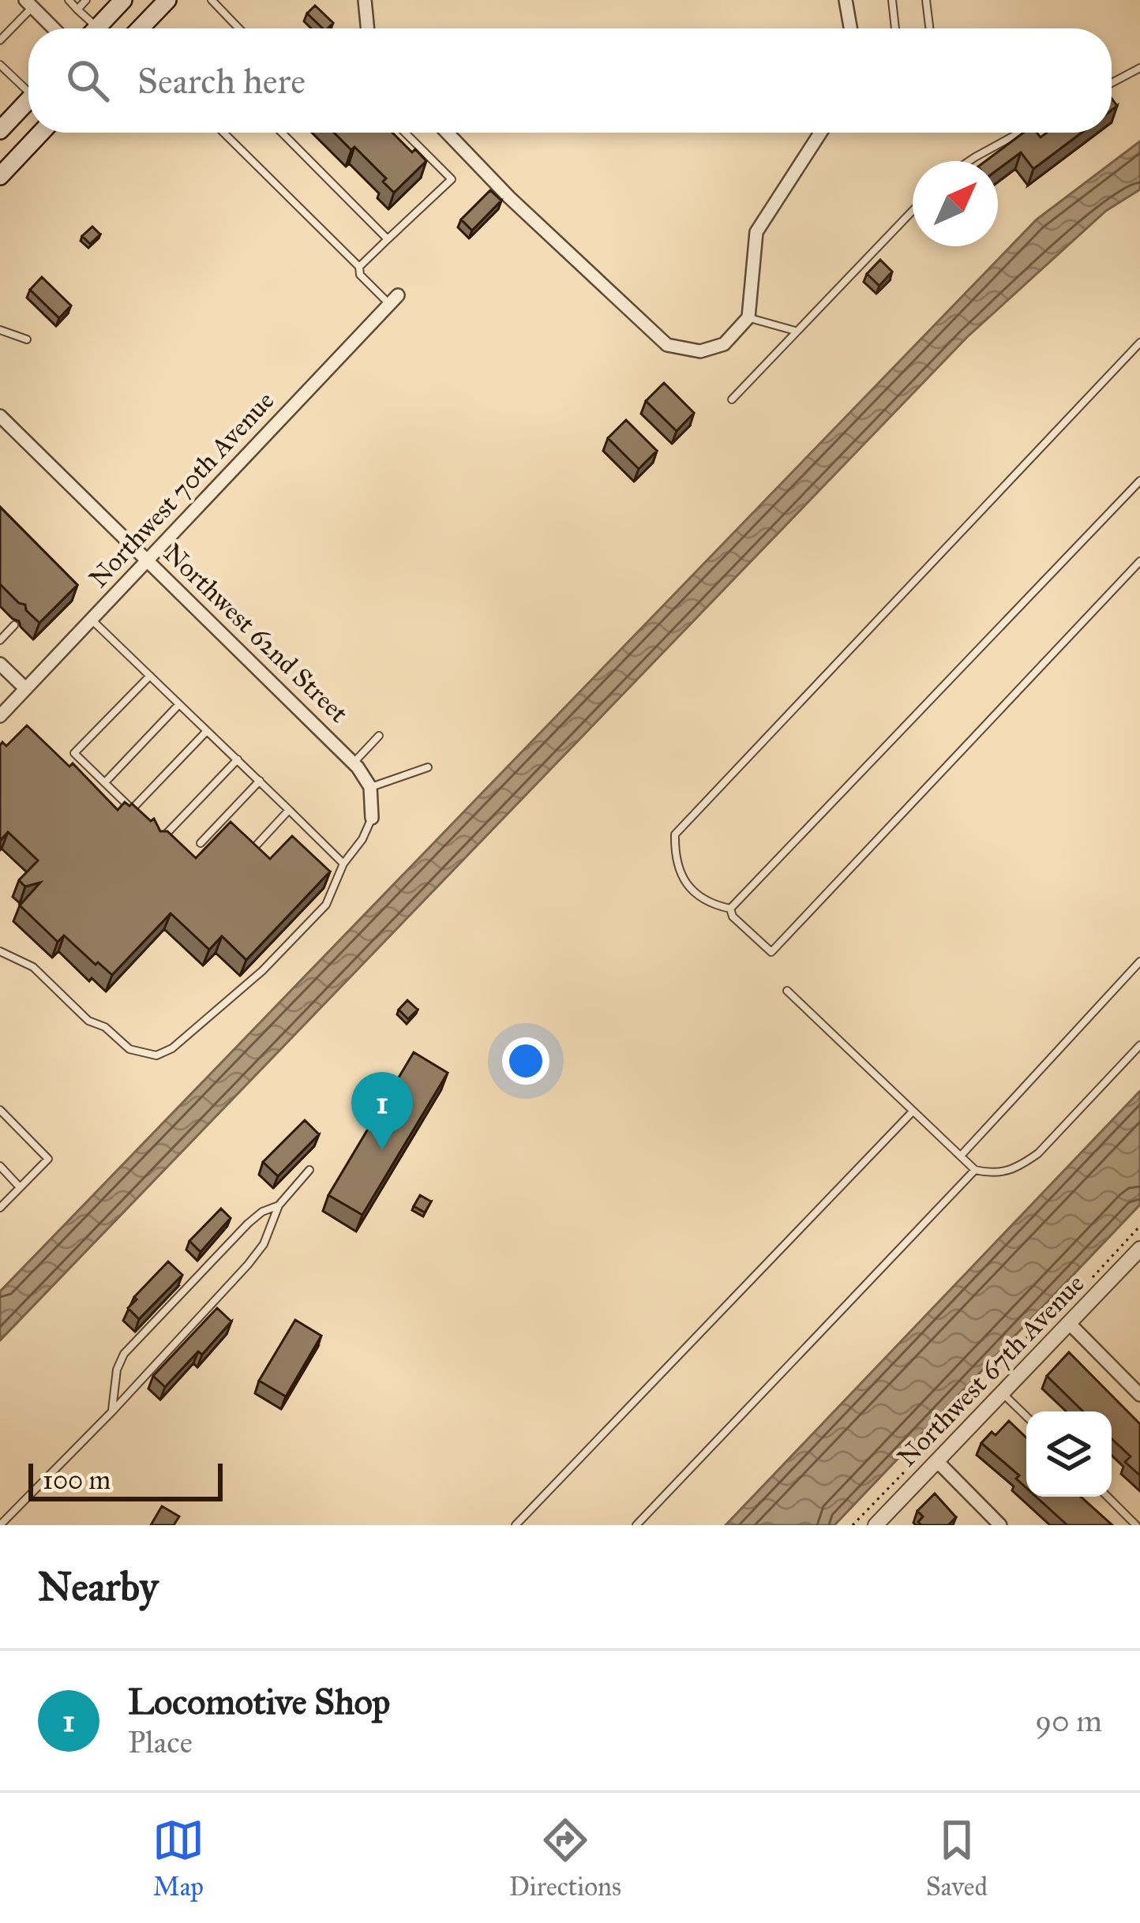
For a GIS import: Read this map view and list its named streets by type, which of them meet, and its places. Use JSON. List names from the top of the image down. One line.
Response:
{"streets":{"street":["Northwest 70th Avenue","Northwest 62nd Street","Northwest 67th Avenue"]},"crossings":[["Northwest 70th Avenue","Northwest 62nd Street"]],"scale_bar":"100 m","north":"top right","page":{"search":"Search here","pins":"1","scale":"100 m","heading":"Nearby","list":[{"mark":"1","name":"Locomotive Shop","note":"Place","value":"90 m"}],"nav":["Map","Directions","Saved"]}}
